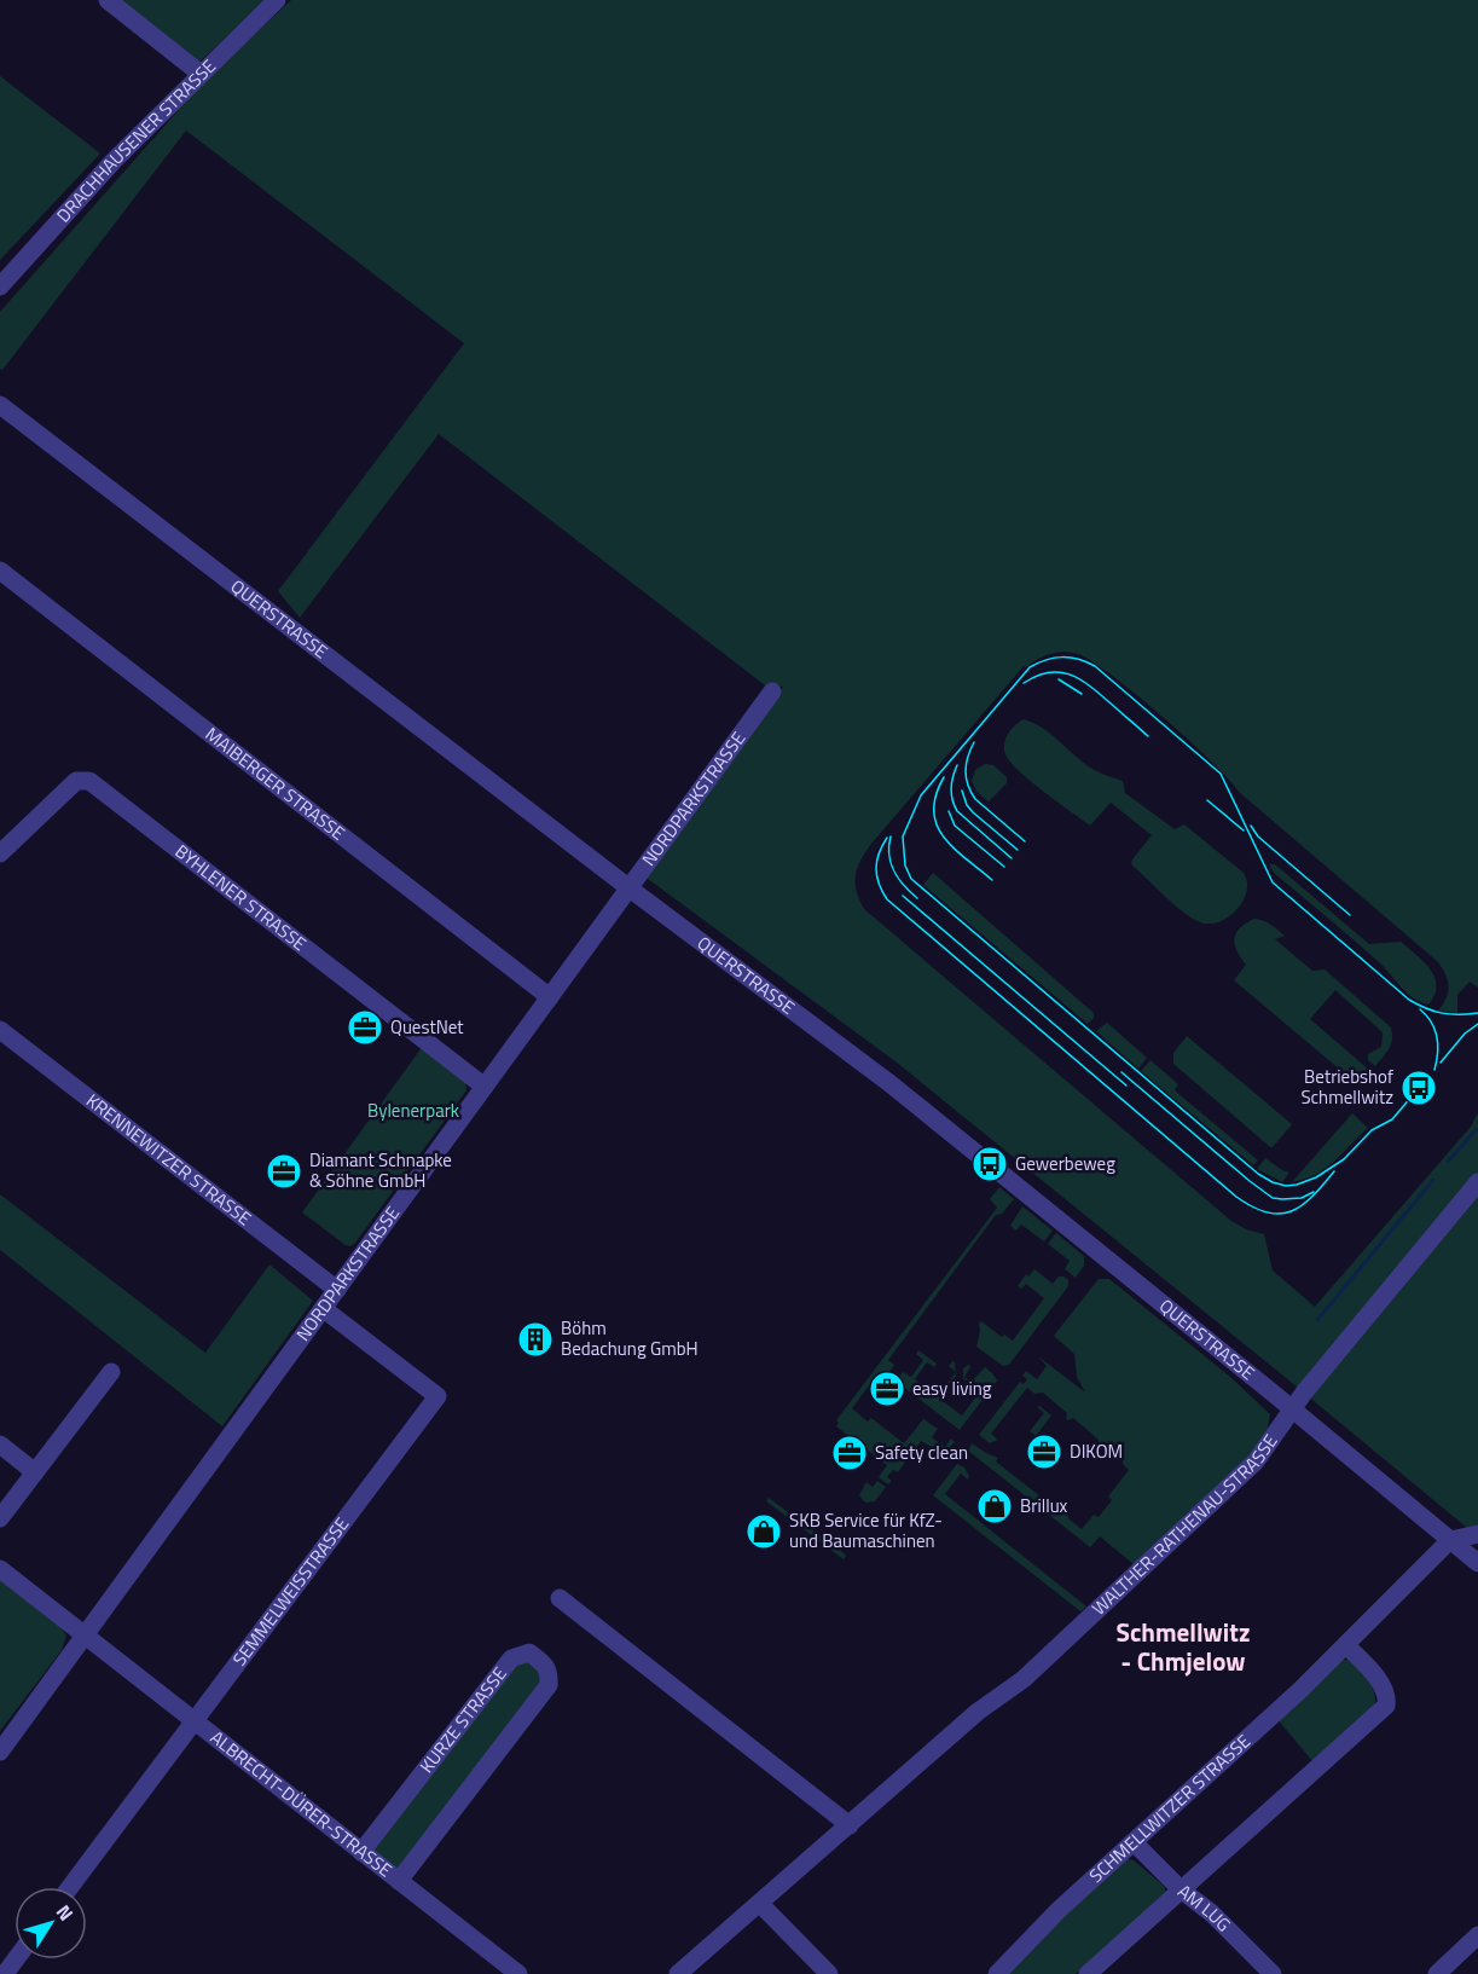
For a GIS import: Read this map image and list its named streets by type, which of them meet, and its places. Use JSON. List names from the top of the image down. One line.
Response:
{"streets":{"street":["DRACHHAUSENER STRASSE","QUERSTRASSE","MAIBERGER STRASSE","NORDPARKSTRASSE","BYHLENER STRASSE","KRENNEWITZER STRASSE","WALTHER-RATHENAU-STRASSE","SEMMELWEISSTRASSE","KURZE STRASSE","ALBRECHT-DÜRER-STRASSE","SCHMELLWITZER STRASSE","AM LUG"]},"crossings":[["QUERSTRASSE","NORDPARKSTRASSE"],["QUERSTRASSE","WALTHER-RATHENAU-STRASSE"],["QUERSTRASSE","SCHMELLWITZER STRASSE"],["MAIBERGER STRASSE","NORDPARKSTRASSE"],["NORDPARKSTRASSE","BYHLENER STRASSE"],["NORDPARKSTRASSE","KRENNEWITZER STRASSE"],["NORDPARKSTRASSE","SEMMELWEISSTRASSE"],["NORDPARKSTRASSE","ALBRECHT-DÜRER-STRASSE"],["SEMMELWEISSTRASSE","ALBRECHT-DÜRER-STRASSE"],["KURZE STRASSE","ALBRECHT-DÜRER-STRASSE"],["SCHMELLWITZER STRASSE","AM LUG"]],"districts":["Schmellwitz - Chmjelow"],"parks":["Bylenerpark"],"places":{"office":["QuestNet","Diamant Schnapke & Söhne GmbH","easy living","DIKOM","Safety clean"],"bus stop":["Betriebshof Schmellwitz","Gewerbeweg"],"building":["Böhm Bedachung GmbH"],"shop":["Brillux","SKB Service für KfZ- und Baumaschinen"]},"north":"top right"}
